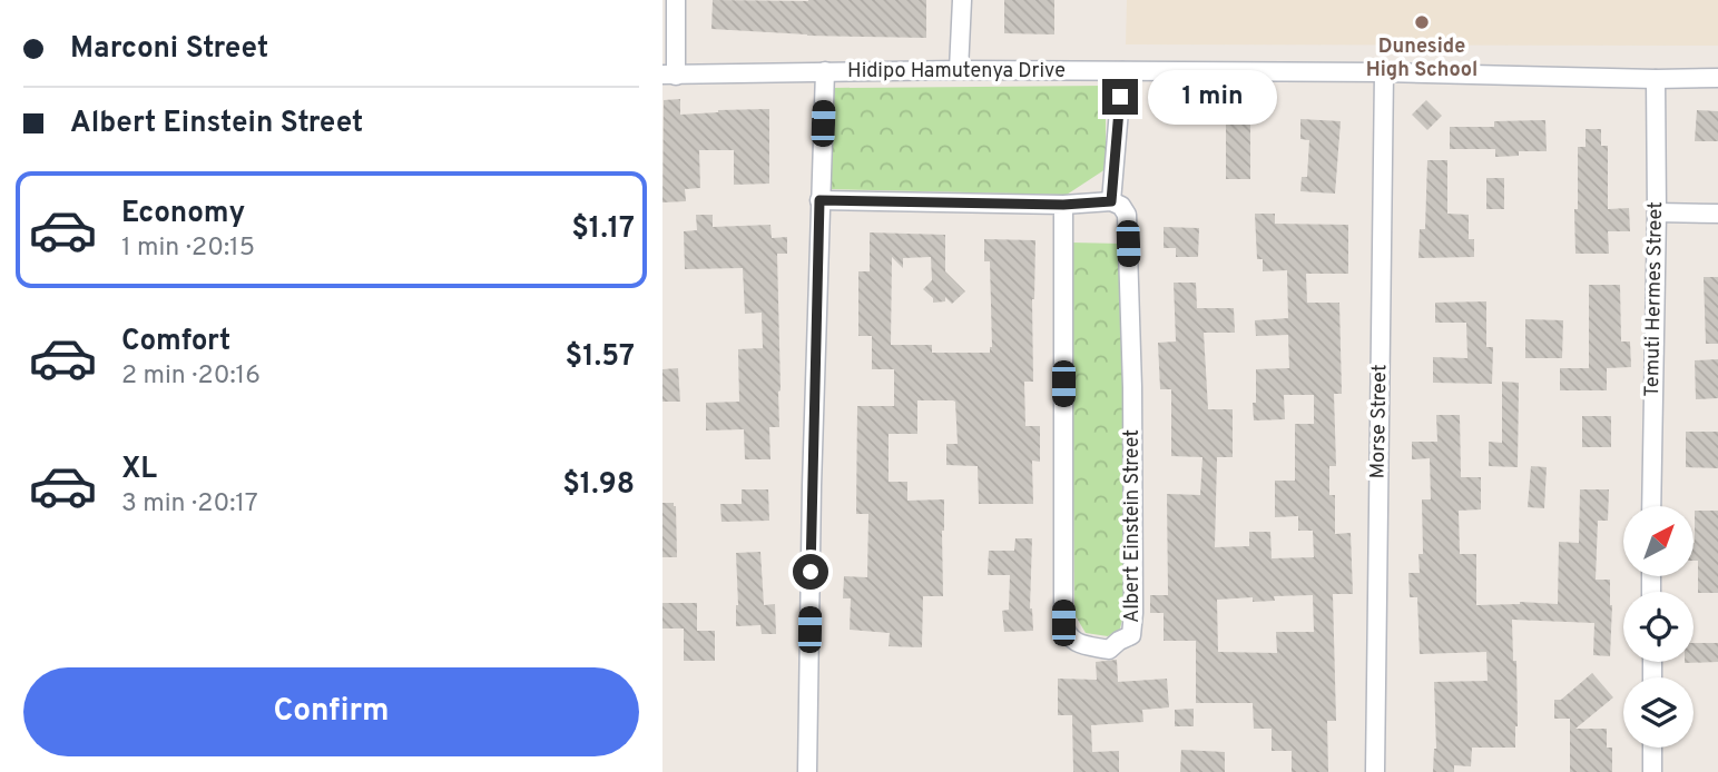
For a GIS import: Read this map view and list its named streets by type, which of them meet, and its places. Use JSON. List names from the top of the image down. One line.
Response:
{"streets":{"street":["Hidipo Hamutenya Drive","Temuti Hermes Street","Morse Street","Albert Einstein Street"]},"crossings":[["Hidipo Hamutenya Drive","Temuti Hermes Street"],["Hidipo Hamutenya Drive","Morse Street"]],"places":["Duneside High School"],"north":"top right","page":{"banner":["Marconi Street","Albert Einstein Street"],"bubble":"1 min","list":[{"name":"Economy","note":"1 min · 20:15","value":"$1.17"},{"name":"Comfort","note":"2 min · 20:16","value":"$1.57"},{"name":"XL","note":"3 min · 20:17","value":"$1.98"}],"buttons":"Confirm"}}
